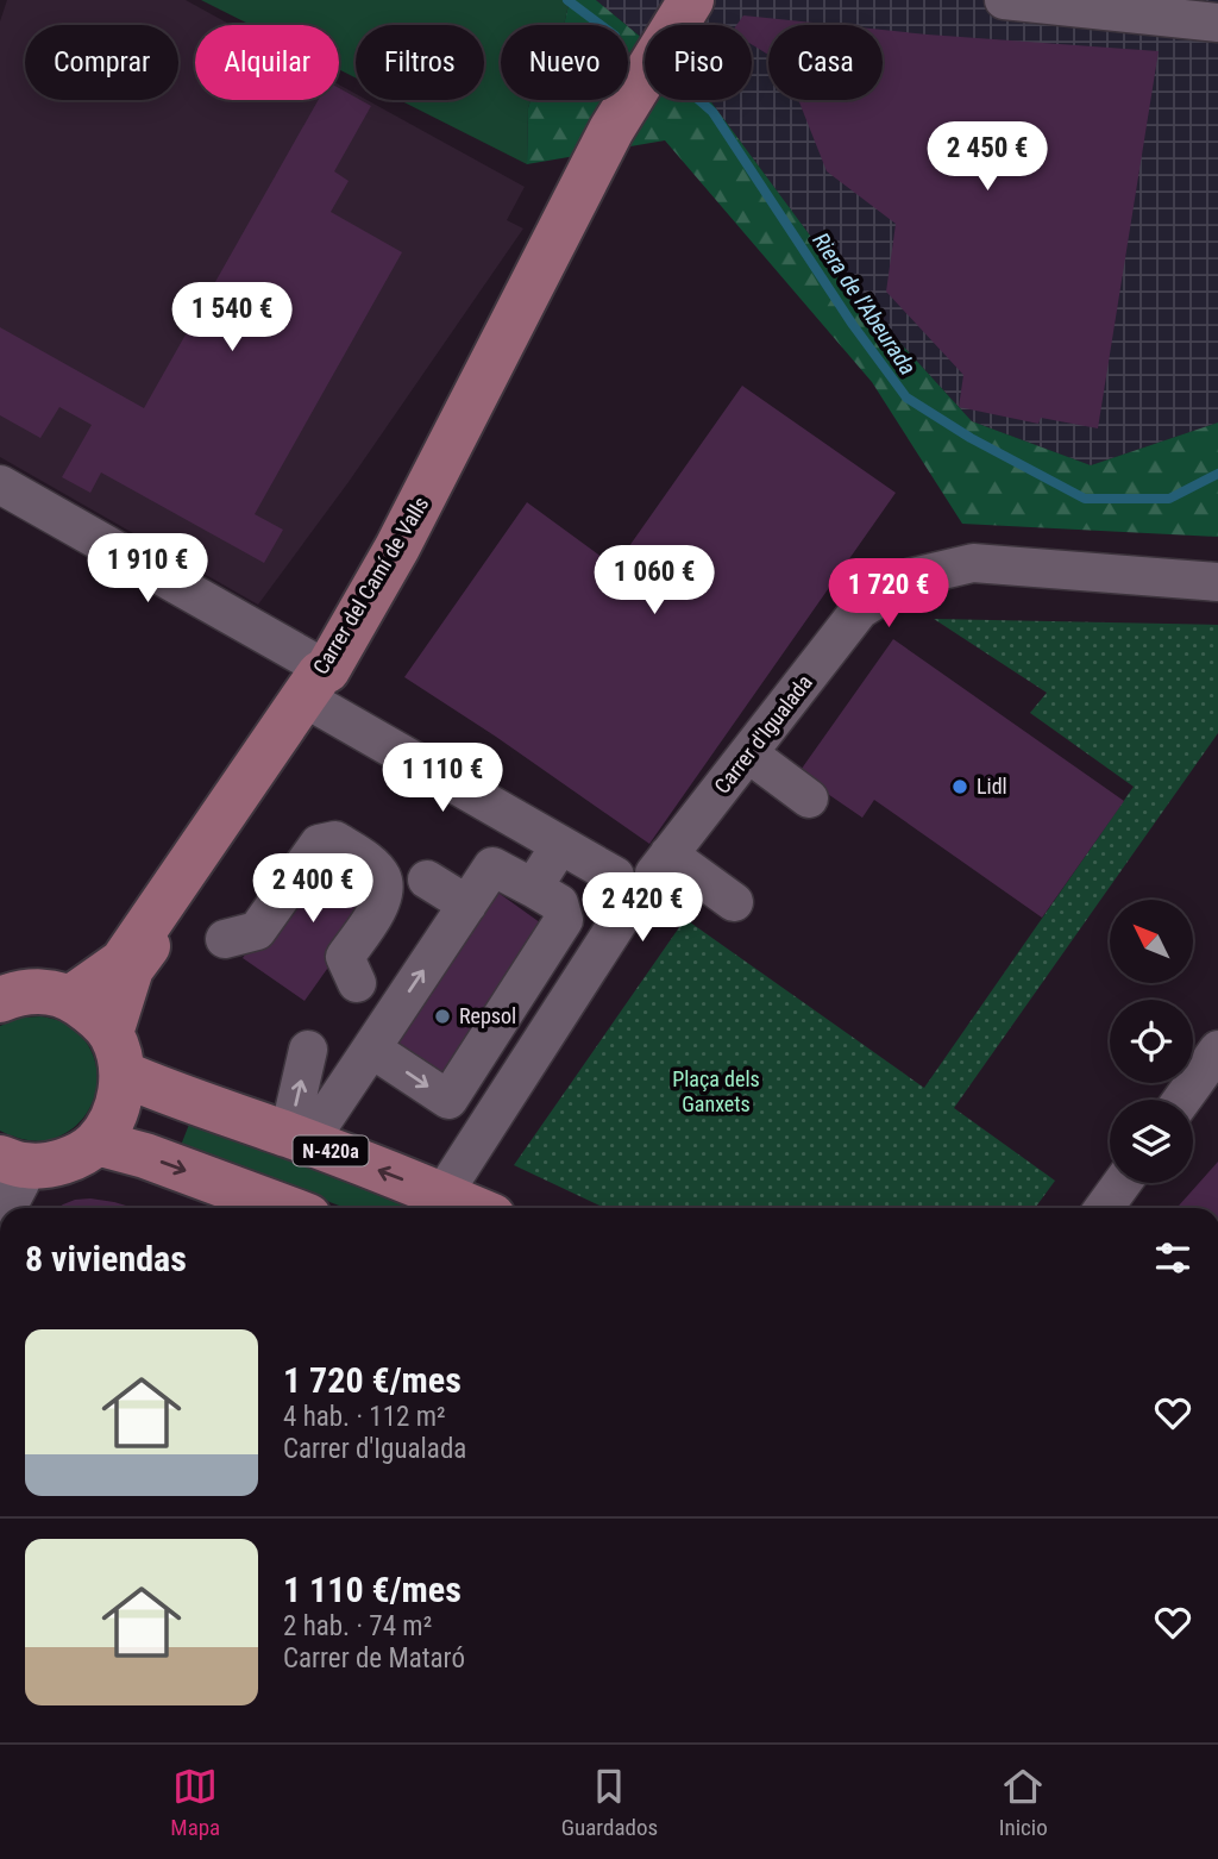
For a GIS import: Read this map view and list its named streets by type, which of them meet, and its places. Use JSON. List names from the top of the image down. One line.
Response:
{"streets":{"main road":["Carrer del Camí de Valls","N-420a"],"street":["Carrer d'Igualada"]},"crossings":[["Carrer del Camí de Valls","N-420a"]],"water":["Riera de l'Abeurada"],"parks":["Plaça dels Ganxets"],"places":["Lidl","Repsol"],"north":"top left","page":{"chip":["Comprar","Alquilar","Filtros","Nuevo","Piso","Casa"],"price":["2 450 €","1 540 €","1 910 €","1 060 €","1 720 €","1 110 €","2 400 €","2 420 €"],"heading":"8 viviendas","list":[{"name":"1 720 €/mes","note":"4 hab. · 112 m² · Carrer d'Igualada"},{"name":"1 110 €/mes","note":"2 hab. · 74 m² · Carrer de Mataró"}],"tabs":["Mapa","Guardados","Inicio"]}}
